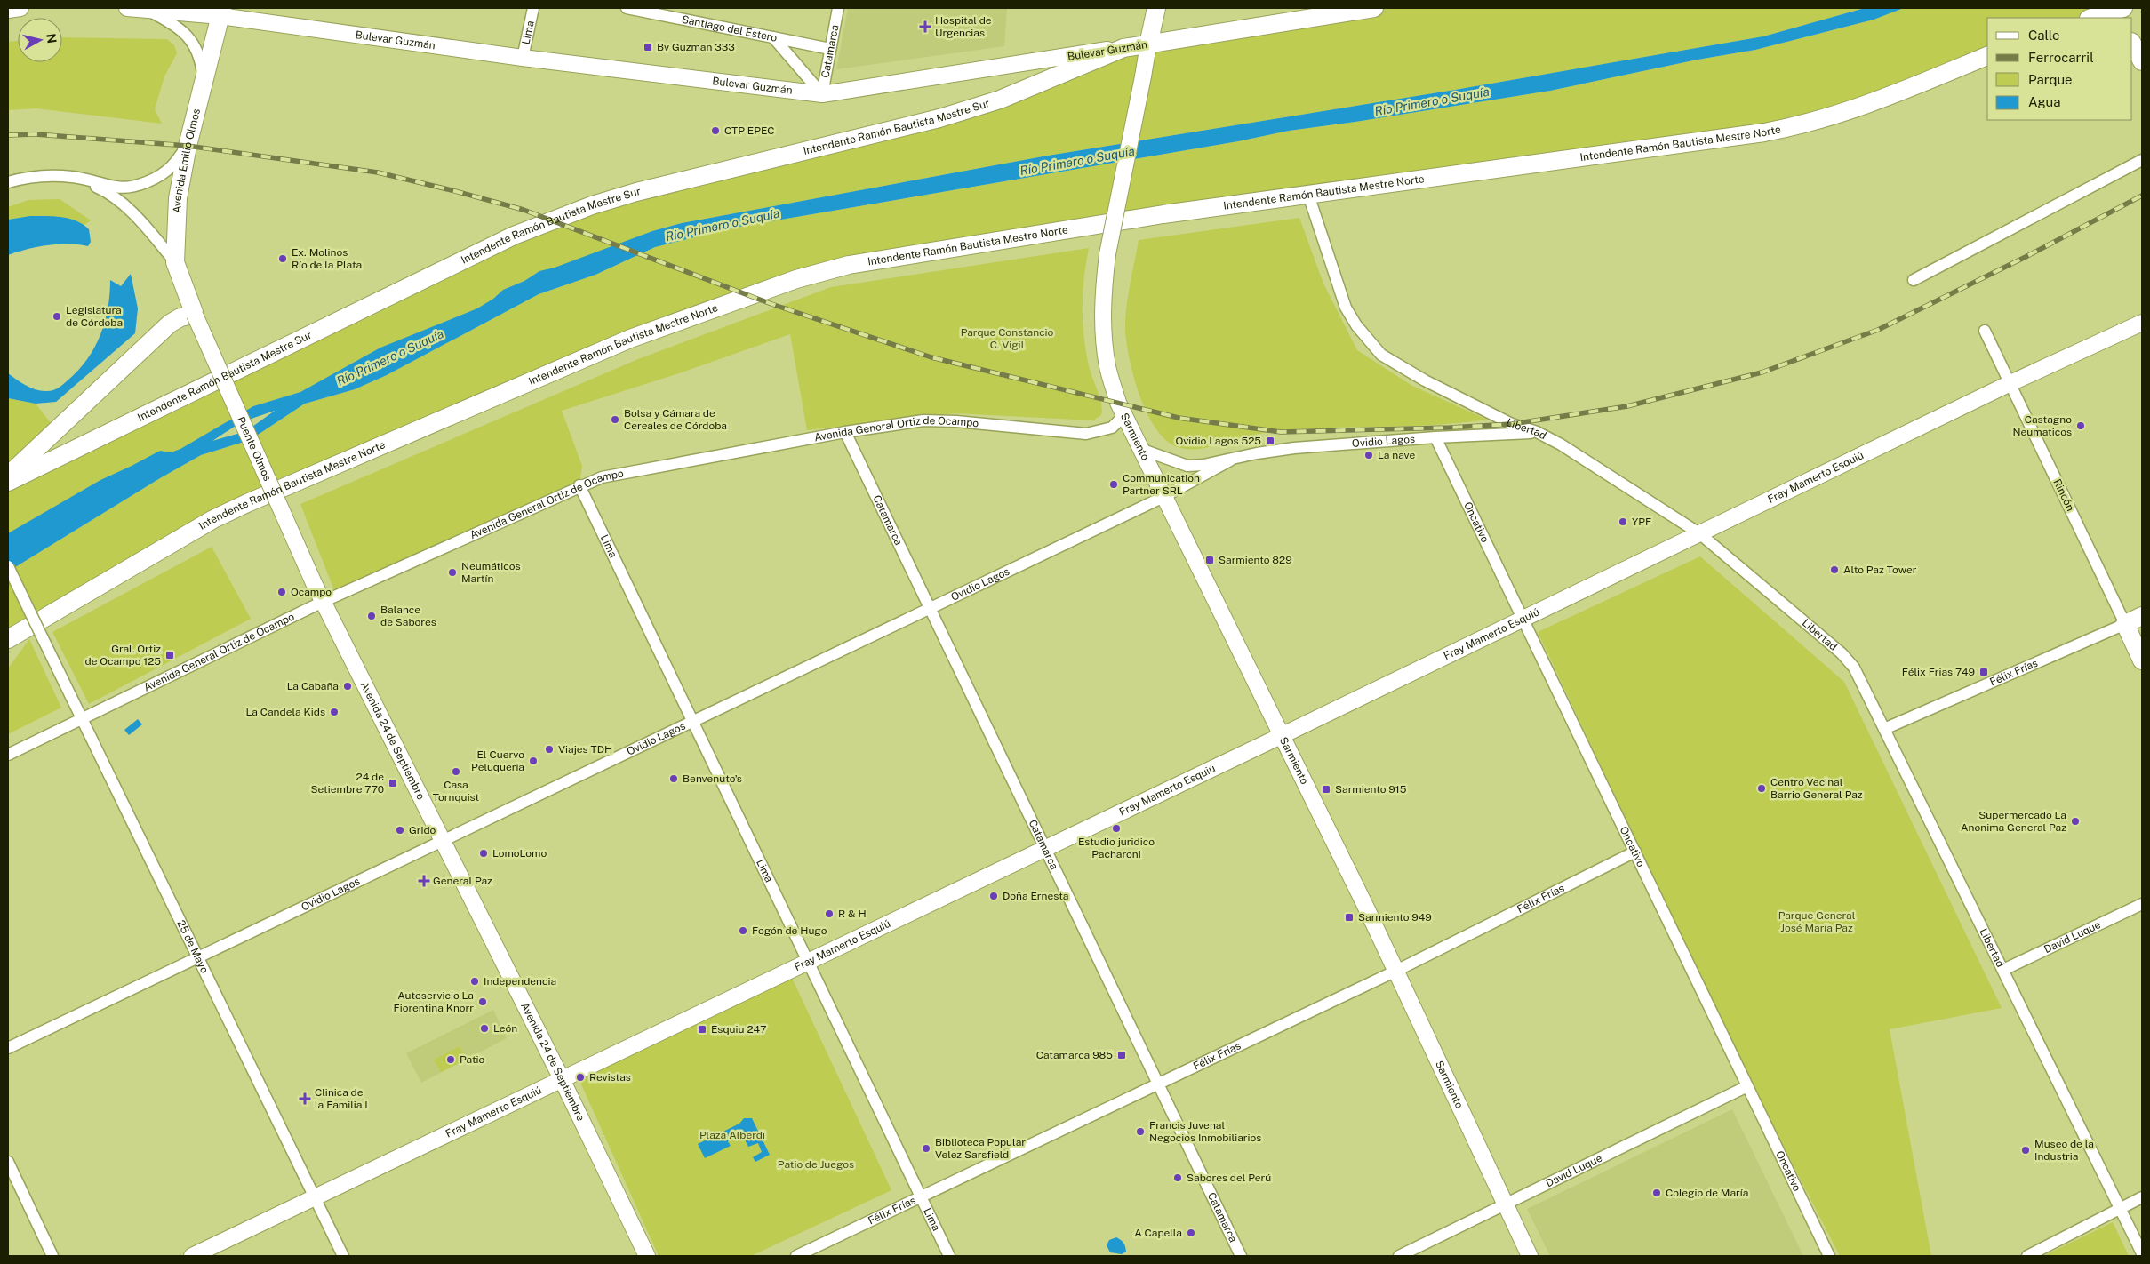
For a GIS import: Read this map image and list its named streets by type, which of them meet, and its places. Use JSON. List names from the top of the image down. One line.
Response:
{"streets":{"main road":["Bulevar Guzmán","Intendente Ramón Bautista Mestre Sur","Intendente Ramón Bautista Mestre Norte","Avenida Emilio Olmos","Sarmiento","Puente Olmos","Fray Mamerto Esquiú","Rincón","Félix Frías","Avenida 24 de Septiembre"],"street":["Santiago del Estero","Lima","Catamarca","Libertad","Avenida General Ortiz de Ocampo","Ovidio Lagos","Oncativo","David Luque","25 de Mayo"]},"crossings":[["Santiago del Estero","Catamarca"],["Lima","Bulevar Guzmán"],["Lima","Avenida General Ortiz de Ocampo"],["Lima","Ovidio Lagos"],["Lima","Fray Mamerto Esquiú"],["Lima","Félix Frías"],["Bulevar Guzmán","Catamarca"],["Bulevar Guzmán","Intendente Ramón Bautista Mestre Sur"],["Bulevar Guzmán","Avenida Emilio Olmos"],["Bulevar Guzmán","Sarmiento"],["Catamarca","Avenida General Ortiz de Ocampo"],["Catamarca","Ovidio Lagos"],["Catamarca","Fray Mamerto Esquiú"],["Catamarca","Félix Frías"],["Intendente Ramón Bautista Mestre Norte","Libertad"],["Avenida Emilio Olmos","Puente Olmos"],["Libertad","Ovidio Lagos"],["Libertad","Fray Mamerto Esquiú"],["Libertad","Félix Frías"],["Libertad","David Luque"],["Avenida General Ortiz de Ocampo","Sarmiento"],["Avenida General Ortiz de Ocampo","Avenida 24 de Septiembre"],["Avenida General Ortiz de Ocampo","25 de Mayo"],["Sarmiento","Ovidio Lagos"],["Sarmiento","Fray Mamerto Esquiú"],["Sarmiento","Félix Frías"],["Sarmiento","David Luque"],["Ovidio Lagos","Oncativo"],["Ovidio Lagos","Avenida 24 de Septiembre"],["Ovidio Lagos","25 de Mayo"],["Puente Olmos","Avenida 24 de Septiembre"],["Fray Mamerto Esquiú","Rincón"],["Fray Mamerto Esquiú","Oncativo"],["Fray Mamerto Esquiú","Avenida 24 de Septiembre"],["Fray Mamerto Esquiú","25 de Mayo"],["Rincón","Félix Frías"],["Oncativo","Félix Frías"],["Oncativo","David Luque"]],"water":["Río Primero o Suquía"],"parks":["Parque Constancio C. Vigil","Parque General José María Paz","Plaza Alberdi","Patio de Juegos"],"places":{"health":["Hospital de Urgencias","General Paz","Clinica de la Familia I"],"transit":["Bv Guzman 333","Ovidio Lagos 525","Sarmiento 829","Gral. Ortiz de Ocampo 125","Félix Frias 749","24 de Setiembre 770","Sarmiento 915","Sarmiento 949","Esquiu 247","Catamarca 985"],"other":["CTP EPEC","Ex. Molinos Río de la Plata","Legislatura de Córdoba","Bolsa y Cámara de Cereales de Córdoba","Castagno Neumaticos","La nave","Communication Partner SRL","YPF","Alto Paz Tower","Neumáticos Martín","Ocampo","Balance de Sabores","La Cabaña","La Candela Kids","Viajes TDH","El Cuervo Peluquería","Casa Tornquist","Benvenuto's","Centro Vecinal Barrio General Paz","Supermercado La Anonima General Paz","Estudio juridico Pacharoni","Grido","LomoLomo","Doña Ernesta","R & H","Fogón de Hugo","Independencia","Autoservicio La Fiorentina Knorr","León","Patio","Revistas","Francis Juvenal Negocios Inmobiliarios","Biblioteca Popular Velez Sarsfield","Museo de la Industria","Sabores del Perú","Colegio de María","A Capella"]},"legend":["Calle","Ferrocarril","Parque","Agua"],"north":"right"}
